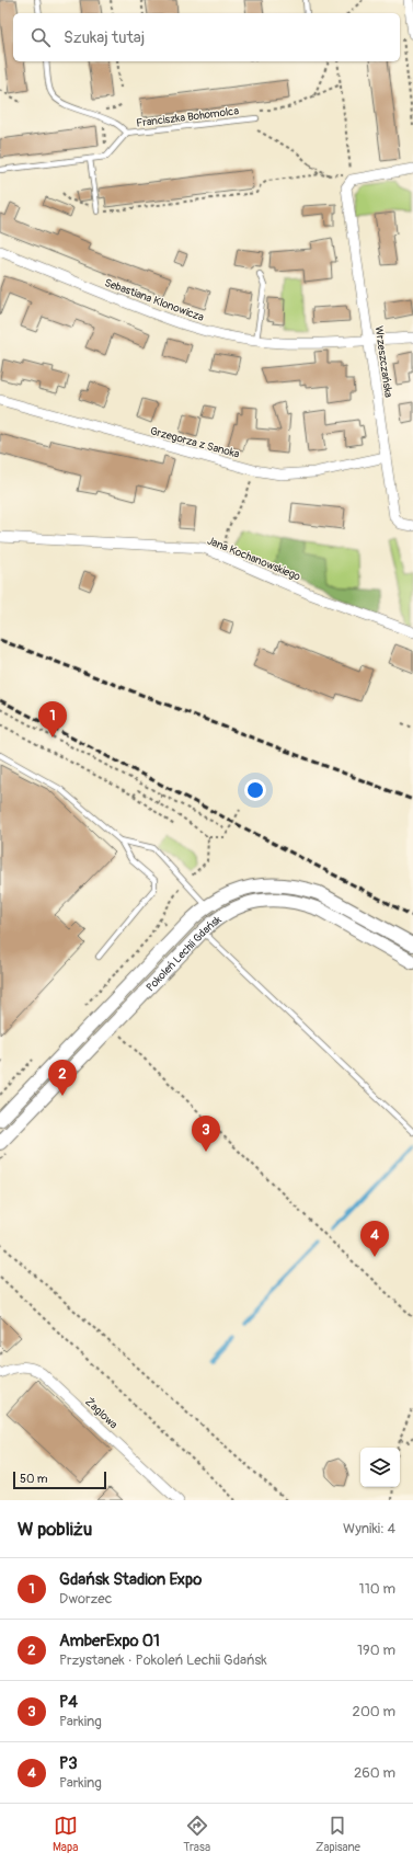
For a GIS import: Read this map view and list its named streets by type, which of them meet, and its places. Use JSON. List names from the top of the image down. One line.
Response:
{"streets":{"street":["Sebastiana Klonowicza","Wrzeszczańska","Grzegorza z Sanoka","Jana Kochanowskiego","Pokoleń Lechii Gdańsk","Żaglowa"],"lane":["Franciszka Bohomolca"]},"crossings":[["Sebastiana Klonowicza","Wrzeszczańska"],["Wrzeszczańska","Grzegorza z Sanoka"]],"scale_bar":"50 m","page":{"search":"Szukaj tutaj","pins":["1","2","3","4"],"scale":"50 m","heading":["W pobliżu","Wyniki: 4"],"list":[{"mark":"1","name":"Gdańsk Stadion Expo","note":"Dworzec","value":"110 m"},{"mark":"2","name":"AmberExpo 01","note":"Przystanek · Pokoleń Lechii Gdańsk","value":"190 m"},{"mark":"3","name":"P4","note":"Parking","value":"200 m"},{"mark":"4","name":"P3","note":"Parking","value":"260 m"}],"nav":["Mapa","Trasa","Zapisane"]}}
